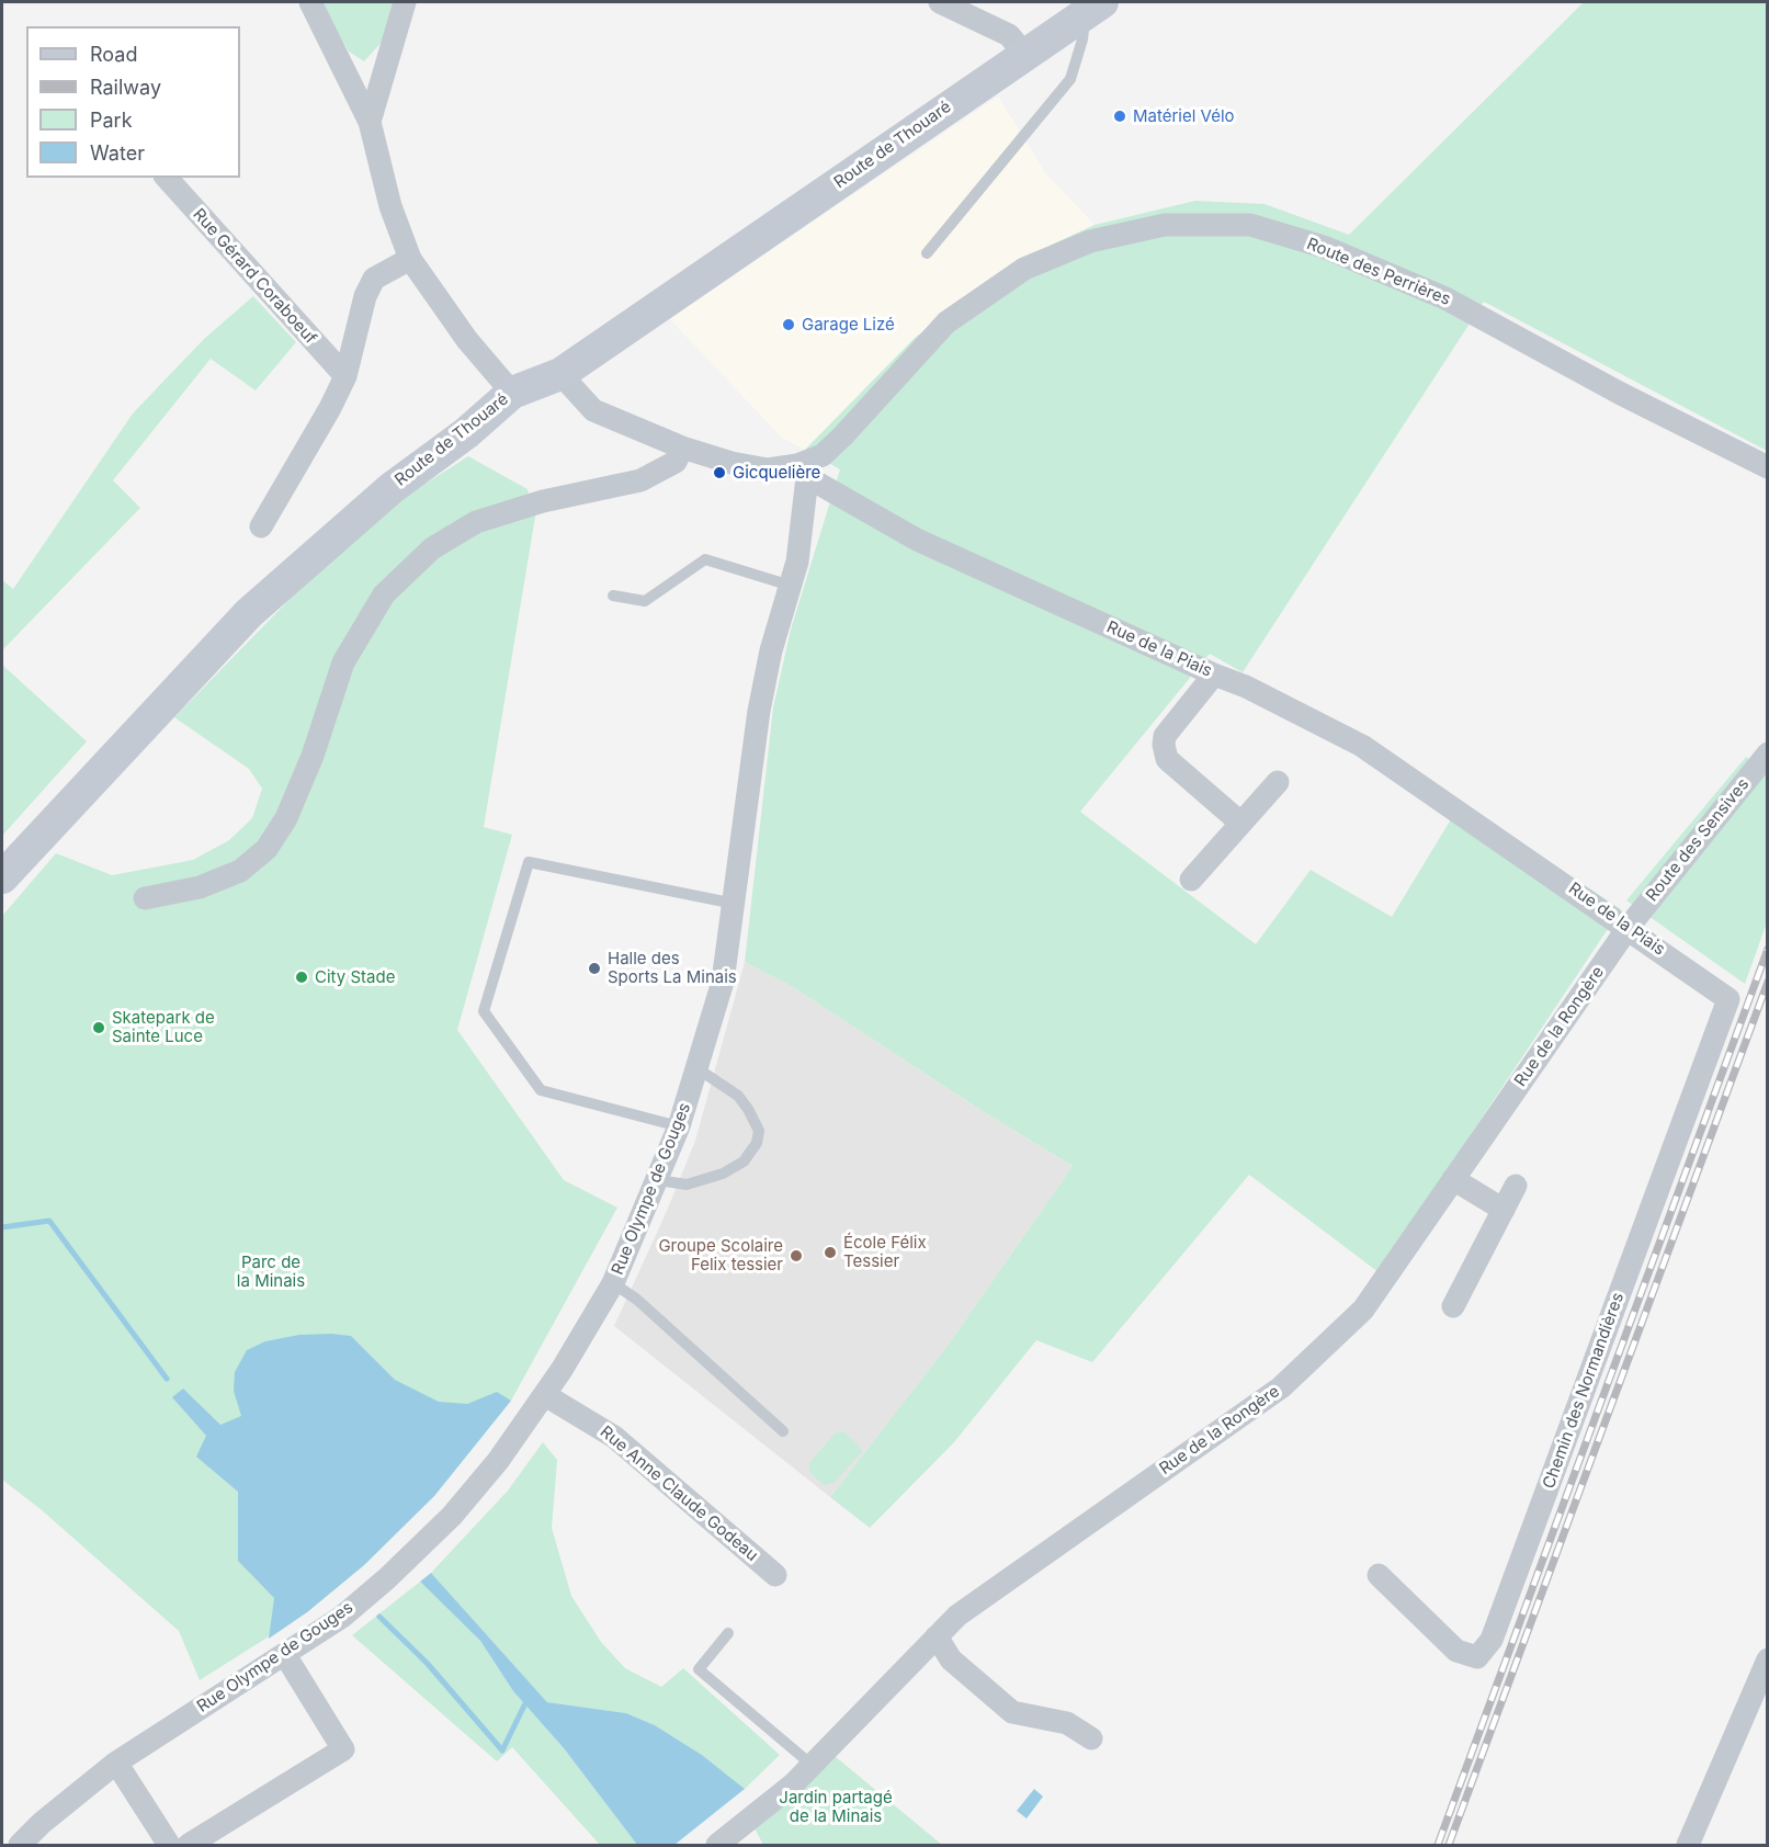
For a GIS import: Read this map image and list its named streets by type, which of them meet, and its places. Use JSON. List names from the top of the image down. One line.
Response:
{"streets":{"street":["Route de Thouaré","Route des Perrières","Rue Gérard Coraboeuf","Rue de la Piais","Route des Sensives","Rue de la Rongère","Rue Olympe de Gouges","Chemin des Normandières","Rue Anne Claude Godeau"]},"crossings":[["Route des Perrières","Rue de la Piais"],["Route des Perrières","Rue Olympe de Gouges"],["Rue de la Piais","Route des Sensives"],["Rue de la Piais","Rue de la Rongère"],["Rue de la Piais","Rue Olympe de Gouges"],["Rue de la Piais","Chemin des Normandières"],["Route des Sensives","Rue de la Rongère"],["Rue Olympe de Gouges","Rue Anne Claude Godeau"]],"parks":["Parc de la Minais","Jardin partagé de la Minais"],"places":["Matériel Vélo","Garage Lizé","Gicquelière","Halle des Sports La Minais","City Stade","Skatepark de Sainte Luce","École Félix Tessier","Groupe Scolaire Felix tessier"],"legend":["Road","Railway","Park","Water"]}
